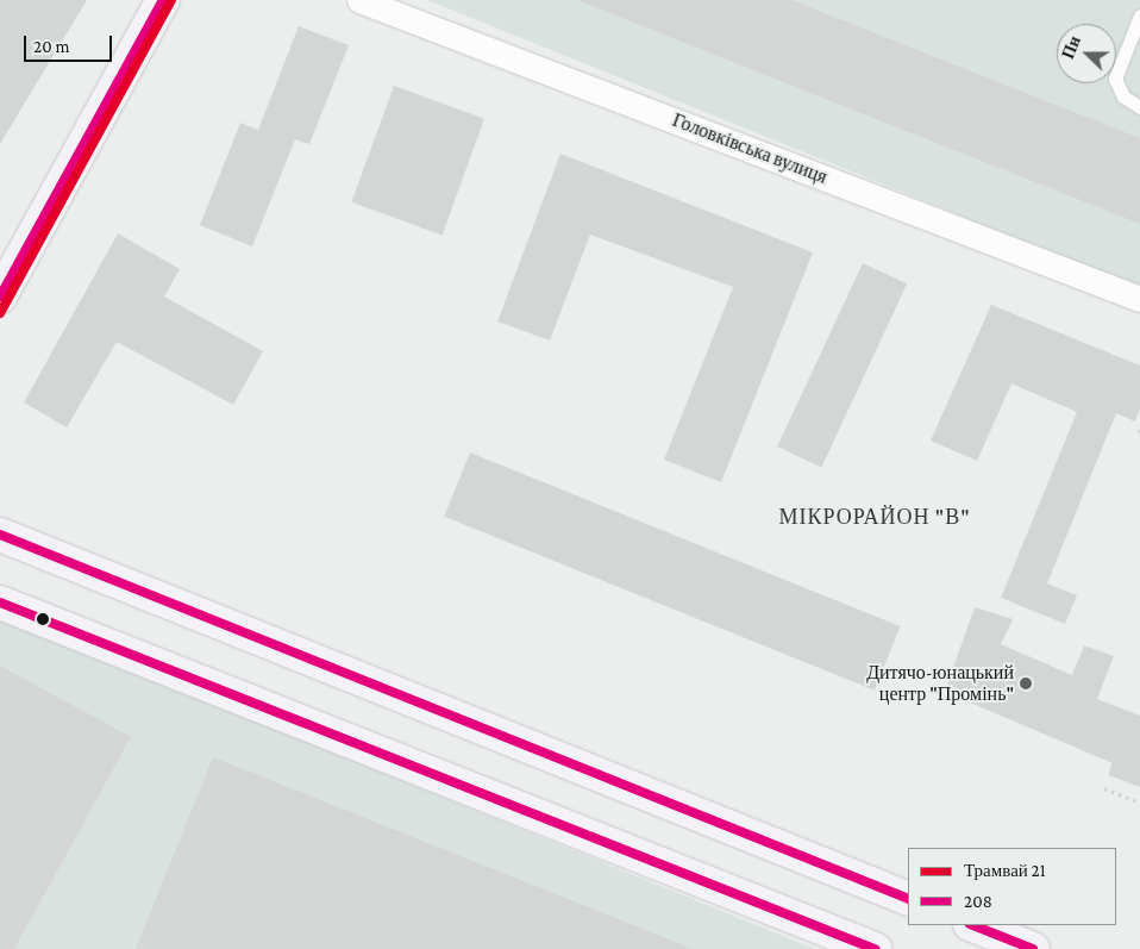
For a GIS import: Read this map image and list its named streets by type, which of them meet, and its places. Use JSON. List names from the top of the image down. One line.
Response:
{"streets":{"street":["Головківська вулиця"]},"districts":["МІКРОРАЙОН \"В\""],"places":["Дитячо-юнацький центр \"Промінь\""],"lines":["tram line 21","transit line 208"],"legend":["Трамвай 21","208"],"scale_bar":"20 m","north":"left"}
